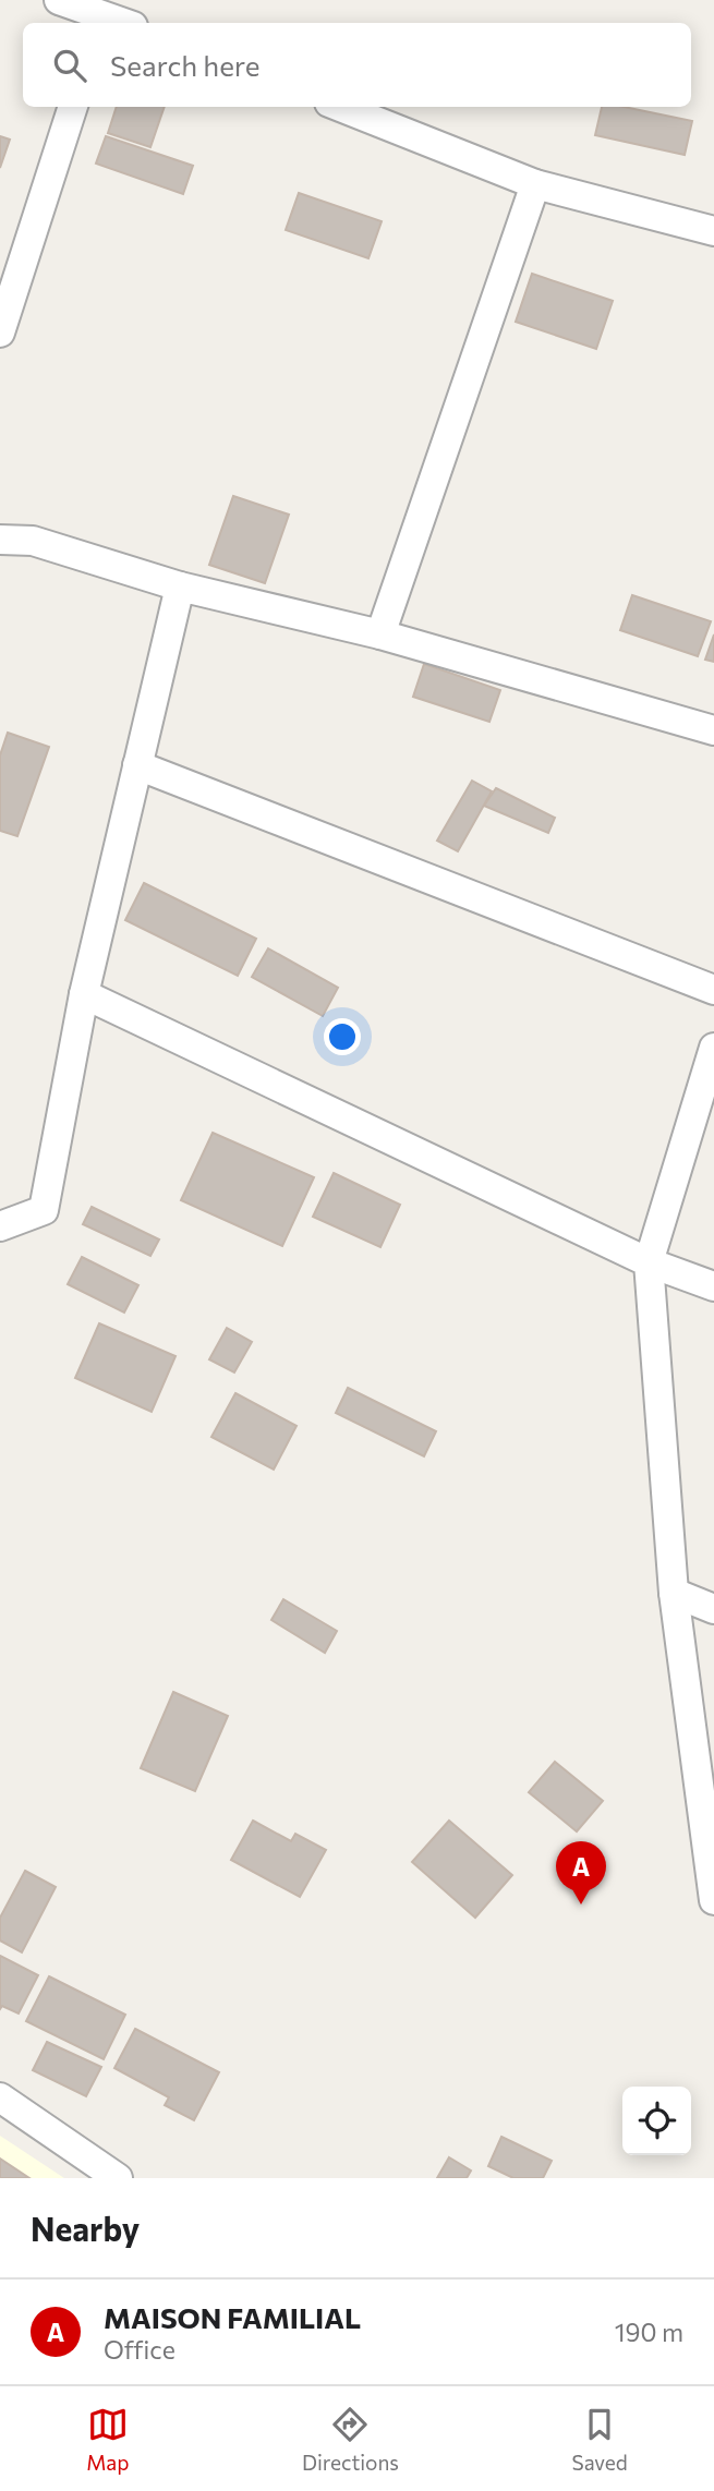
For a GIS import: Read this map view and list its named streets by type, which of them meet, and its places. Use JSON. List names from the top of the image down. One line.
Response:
{"page":{"search":"Search here","pins":"A","heading":"Nearby","list":[{"mark":"A","name":"MAISON FAMILIAL","note":"Office","value":"190 m"}],"nav":["Map","Directions","Saved"]}}
